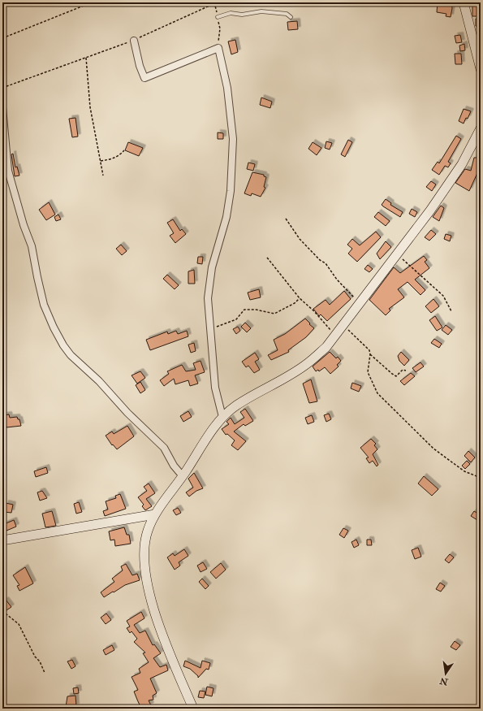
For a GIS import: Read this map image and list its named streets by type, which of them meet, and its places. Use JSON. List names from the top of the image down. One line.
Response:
{"north":"bottom"}
